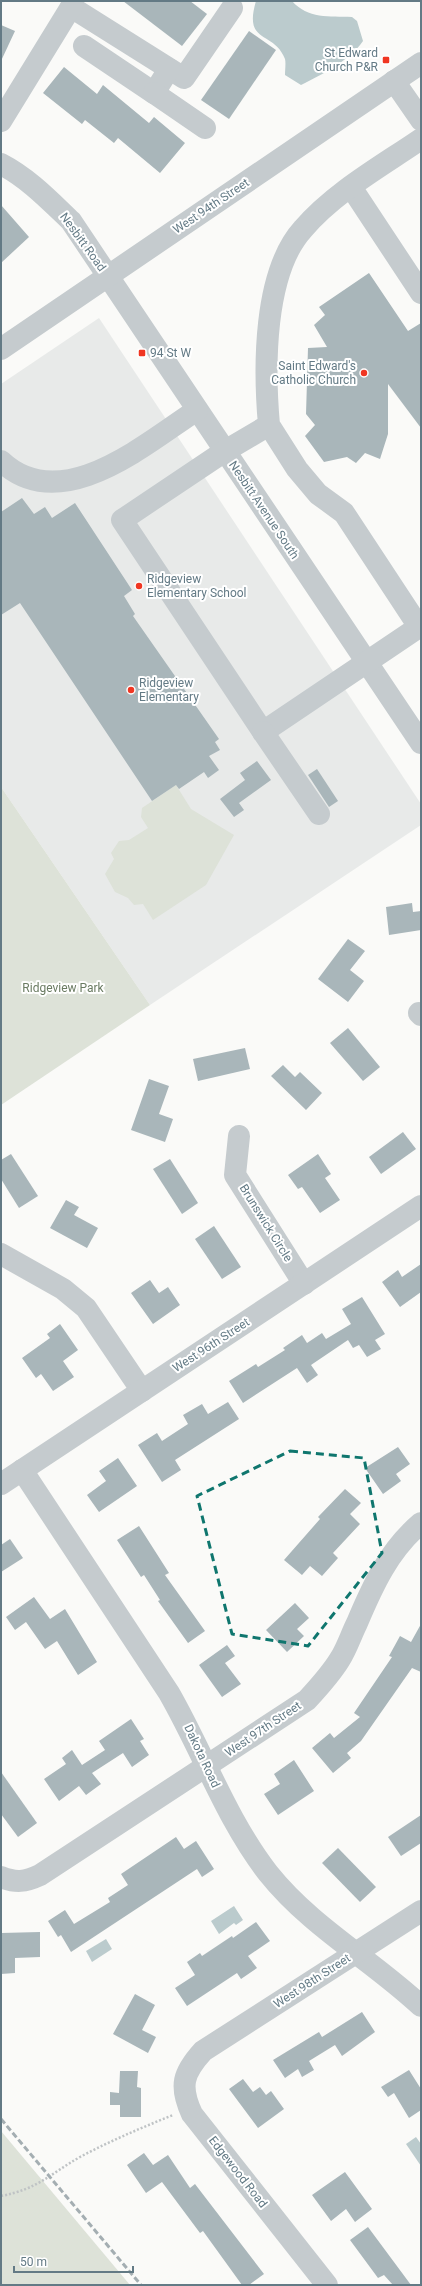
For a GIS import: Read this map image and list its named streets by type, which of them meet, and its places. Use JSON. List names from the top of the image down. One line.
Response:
{"streets":{"street":["West 94th Street","Nesbitt Road","Nesbitt Avenue South","Brunswick Circle","West 96th Street","West 97th Street","Dakota Road","West 98th Street","Edgewood Road"]},"crossings":[["West 94th Street","Nesbitt Road"],["West 94th Street","Nesbitt Avenue South"],["Nesbitt Road","Nesbitt Avenue South"],["Brunswick Circle","West 96th Street"],["West 96th Street","Dakota Road"],["West 97th Street","Dakota Road"],["Dakota Road","West 98th Street"],["West 98th Street","Edgewood Road"]],"parks":["Ridgeview Park"],"places":{"transit":["St Edward Church P&R","94 St W"],"other":["Saint Edward's Catholic Church","Ridgeview Elementary School","Ridgeview Elementary"]},"scale_bar":"50 m"}
